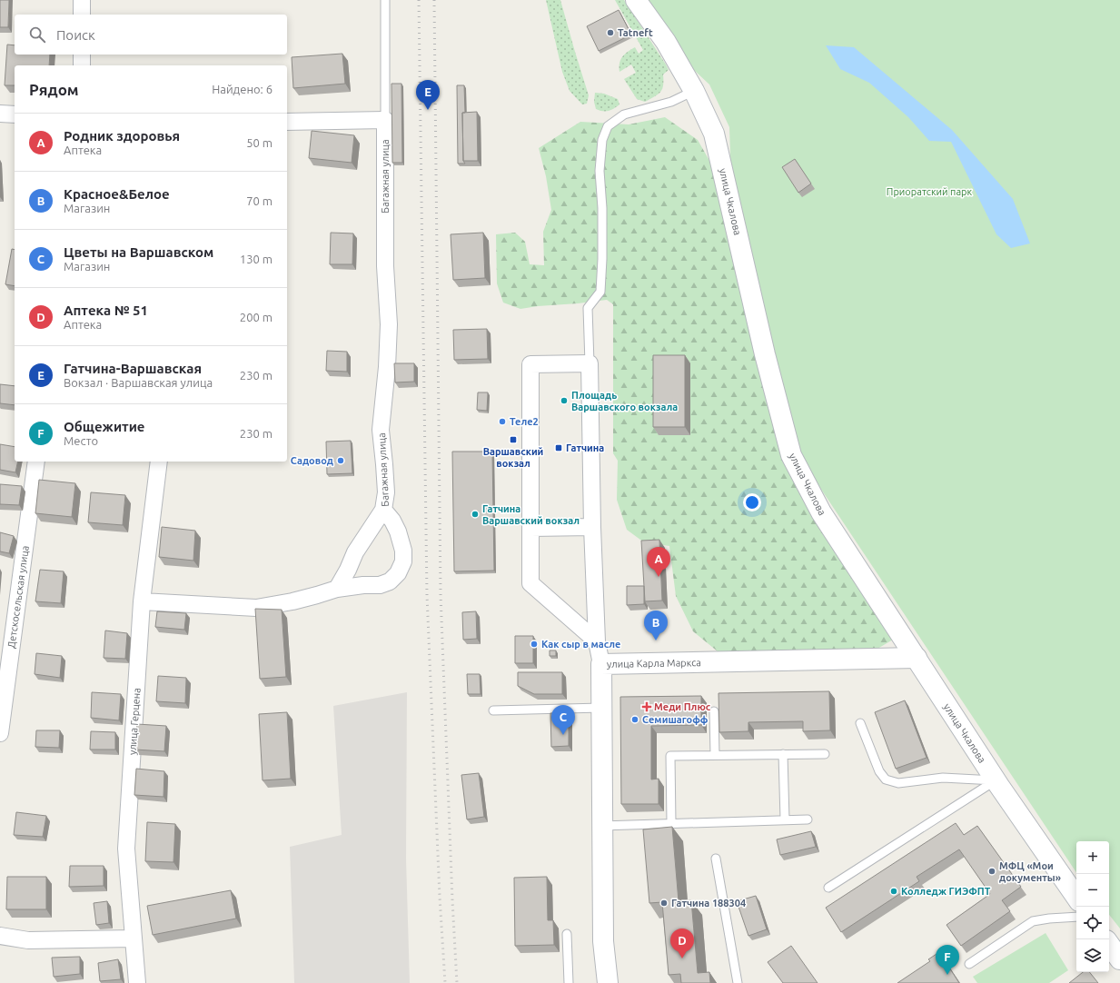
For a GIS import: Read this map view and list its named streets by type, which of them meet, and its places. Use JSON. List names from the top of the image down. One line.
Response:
{"streets":{"main road":["улица Чкалова","улица Карла Маркса"],"street":["Багажная улица","Детскосельская улица","улица Герцена"]},"crossings":[["Багажная улица","улица Герцена"],["улица Чкалова","улица Карла Маркса"]],"parks":["Приоратский парк"],"places":{"other":["Tatneft","Площадь Варшавского вокзала","Теле2","Садовод","Гатчина Варшавский вокзал","Как сыр в масле","Семишагофф","МФЦ «Мои документы»","Колледж ГИЭФПТ","Гатчина 188304"],"transit":["Варшавский вокзал","Гатчина"],"health":["Меди Плюс"]},"page":{"search":"Поиск","heading":["Рядом","Найдено: 6"],"pins":["E","A","B","C","D","F"],"list":[{"mark":"A","name":"Родник здоровья","note":"Аптека","value":"50 m"},{"mark":"B","name":"Красное&Белое","note":"Магазин","value":"70 m"},{"mark":"C","name":"Цветы на Варшавском","note":"Магазин","value":"130 m"},{"mark":"D","name":"Аптека № 51","note":"Аптека","value":"200 m"},{"mark":"E","name":"Гатчина-Варшавская","note":"Вокзал · Варшавская улица","value":"230 m"},{"mark":"F","name":"Общежитие","note":"Место","value":"230 m"}],"map_buttons":["+","−"]}}
